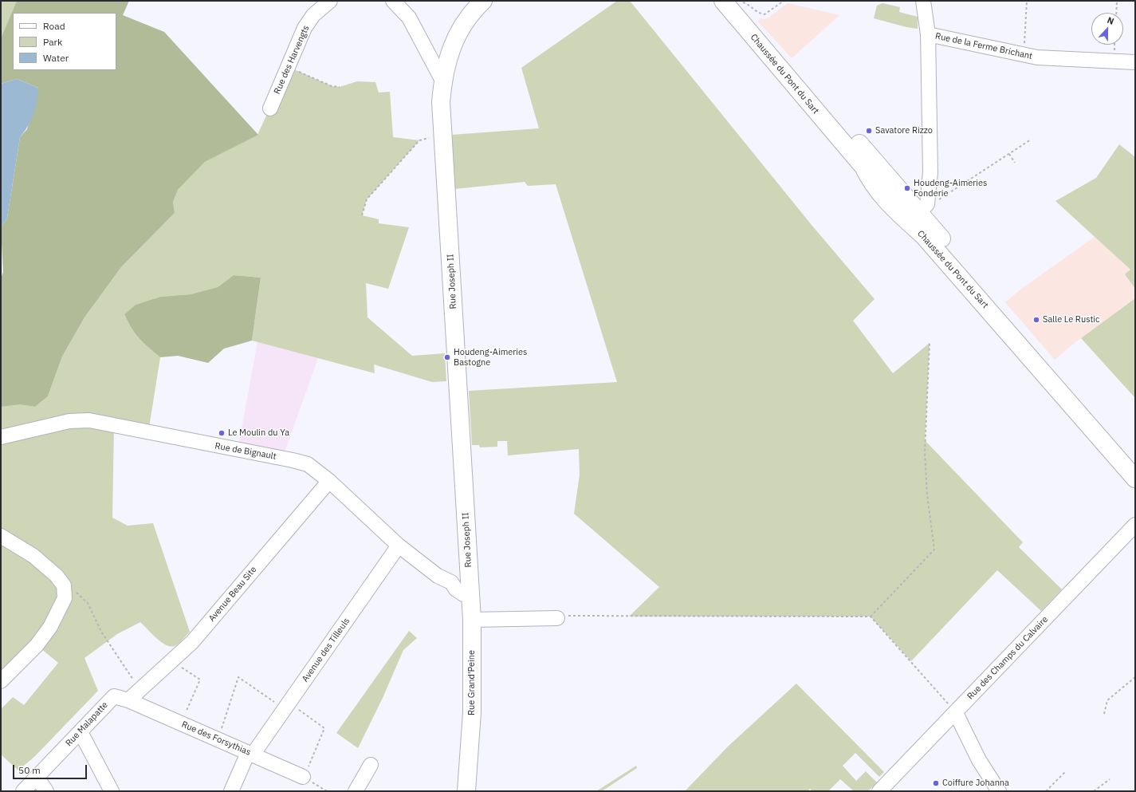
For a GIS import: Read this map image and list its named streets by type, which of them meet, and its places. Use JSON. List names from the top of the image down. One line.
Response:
{"streets":{"main road":["Chaussée du Pont du Sart","Rue Joseph II","Rue Grand'Peine"],"street":["Rue de la Ferme Brichant","Rue des Harvengts","Rue de Bignault","Avenue Beau Site","Avenue des Tilleuls","Rue des Champs du Calvaire","Rue Malapatte","Rue des Forsythias"]},"crossings":[["Rue Joseph II","Rue Grand'Peine"],["Rue de Bignault","Avenue Beau Site"],["Rue de Bignault","Avenue des Tilleuls"],["Rue de Bignault","Rue Grand'Peine"],["Avenue Beau Site","Rue Malapatte"],["Avenue Beau Site","Rue des Forsythias"],["Avenue des Tilleuls","Rue des Forsythias"],["Rue Malapatte","Rue des Forsythias"]],"places":["Savatore Rizzo","Houdeng-Aimeries Fonderie","Salle Le Rustic","Houdeng-Aimeries Bastogne","Le Moulin du Ya","Coiffure Johanna"],"legend":["Road","Park","Water"],"scale_bar":"50 m","north":"top"}
